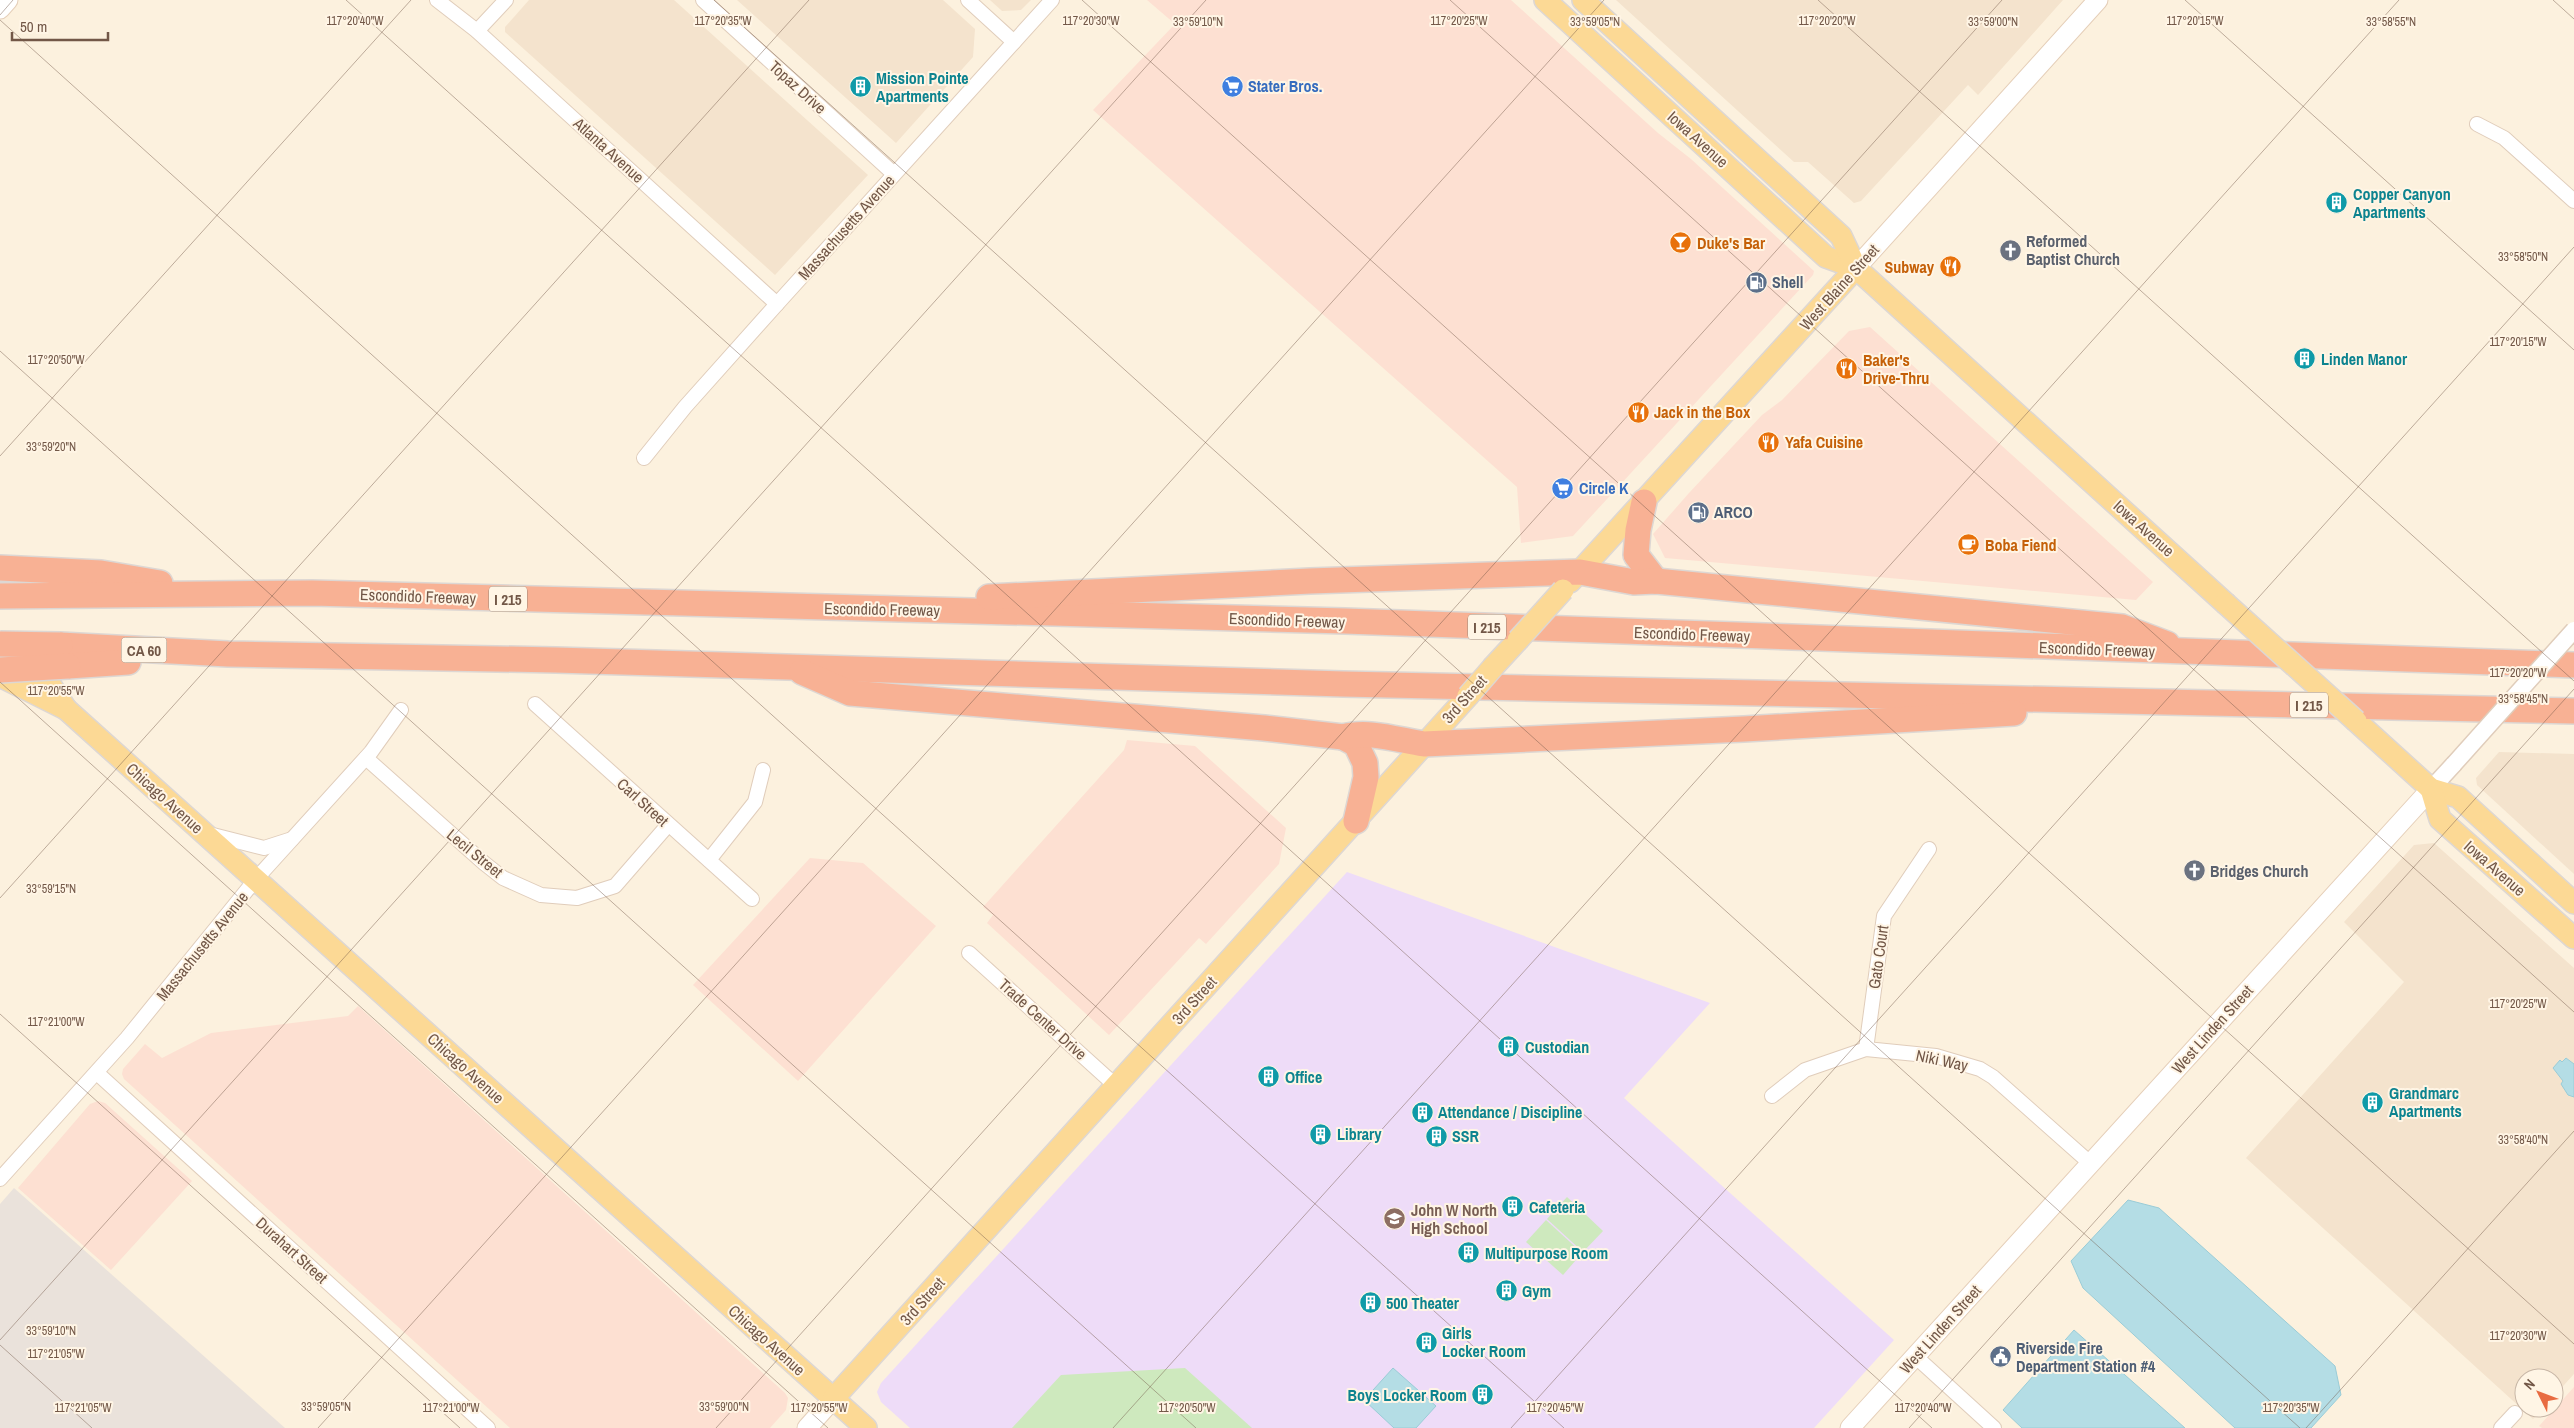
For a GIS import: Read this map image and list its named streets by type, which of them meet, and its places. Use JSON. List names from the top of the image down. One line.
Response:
{"streets":{"highway":["Escondido Freeway","I 215","CA 60"],"main road":["Iowa Avenue","West Blaine Street","3rd Street","Chicago Avenue","West Linden Street"],"street":["Topaz Drive","Atlanta Avenue","Massachusetts Avenue","Carl Street","Lecil Street","Gato Court","Trade Center Drive","Niki Way","Durahart Street"]},"crossings":[["Topaz Drive","Massachusetts Avenue"],["Iowa Avenue","West Blaine Street"],["Iowa Avenue","West Linden Street"],["Atlanta Avenue","Massachusetts Avenue"],["Massachusetts Avenue","Chicago Avenue"],["Massachusetts Avenue","Lecil Street"],["Massachusetts Avenue","Durahart Street"],["West Blaine Street","3rd Street"],["I 215","CA 60"],["3rd Street","Chicago Avenue"],["3rd Street","Trade Center Drive"],["Carl Street","Lecil Street"],["Gato Court","Niki Way"],["West Linden Street","Niki Way"]],"places":{"supermarket":["Stater Bros.","Circle K"],"building":["Mission Pointe Apartments","Copper Canyon Apartments","Linden Manor","Custodian","Office","Grandmarc Apartments","Attendance / Discipline","Library","SSR","Cafeteria","Multipurpose Room","Gym","500 Theater","Girls Locker Room","Boys Locker Room"],"bar":["Duke's Bar"],"church":["Reformed Baptist Church","Bridges Church"],"restaurant":["Subway","Baker's Drive-Thru","Jack in the Box","Yafa Cuisine"],"fuel station":["Shell","ARCO"],"cafe":["Boba Fiend"],"school or university":["John W North High School"],"public building":["Riverside Fire Department Station #4"]},"scale_bar":"50 m","north":"top left","coordinates":["117°20'40\"W","117°20'35\"W","117°20'30\"W","117°20'25\"W","117°20'20\"W","117°20'15\"W","33°59'10\"N","33°59'05\"N","33°59'00\"N","33°58'55\"N","33°58'50\"N","117°20'50\"W","33°59'20\"N","117°20'55\"W","33°58'45\"N","33°59'15\"N","117°21'00\"W","33°58'40\"N","117°21'05\"W","117°20'45\"W"]}
